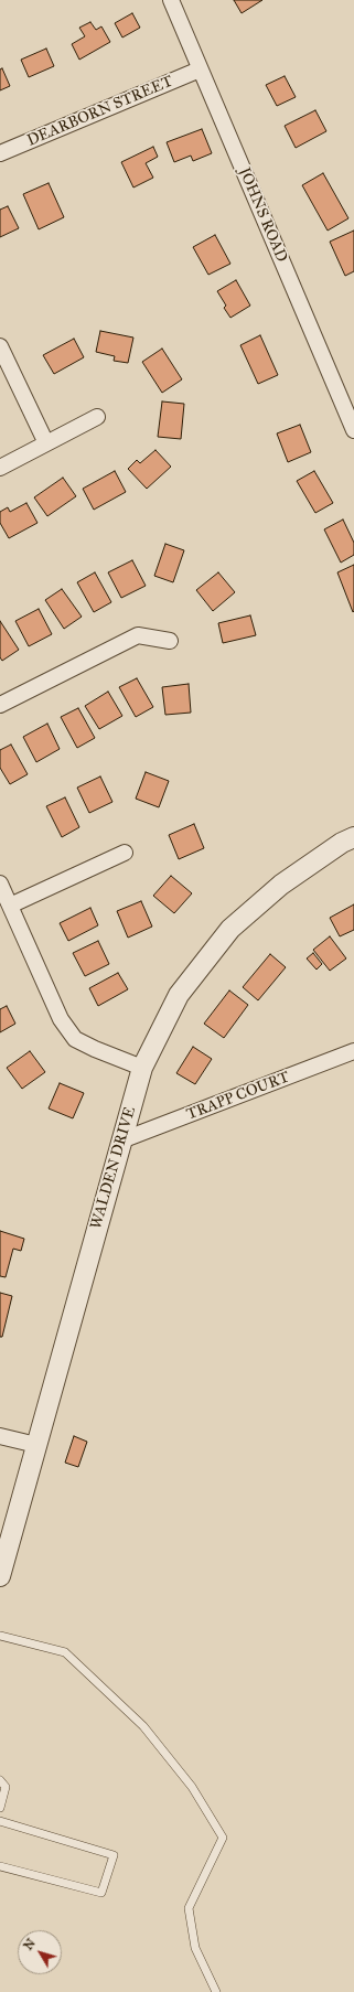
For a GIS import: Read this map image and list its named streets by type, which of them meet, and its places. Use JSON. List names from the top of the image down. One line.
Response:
{"streets":{"street":["DEARBORN STREET","JOHNS ROAD","TRAPP COURT","WALDEN DRIVE"]},"crossings":[["DEARBORN STREET","JOHNS ROAD"],["TRAPP COURT","WALDEN DRIVE"]],"north":"top left"}
